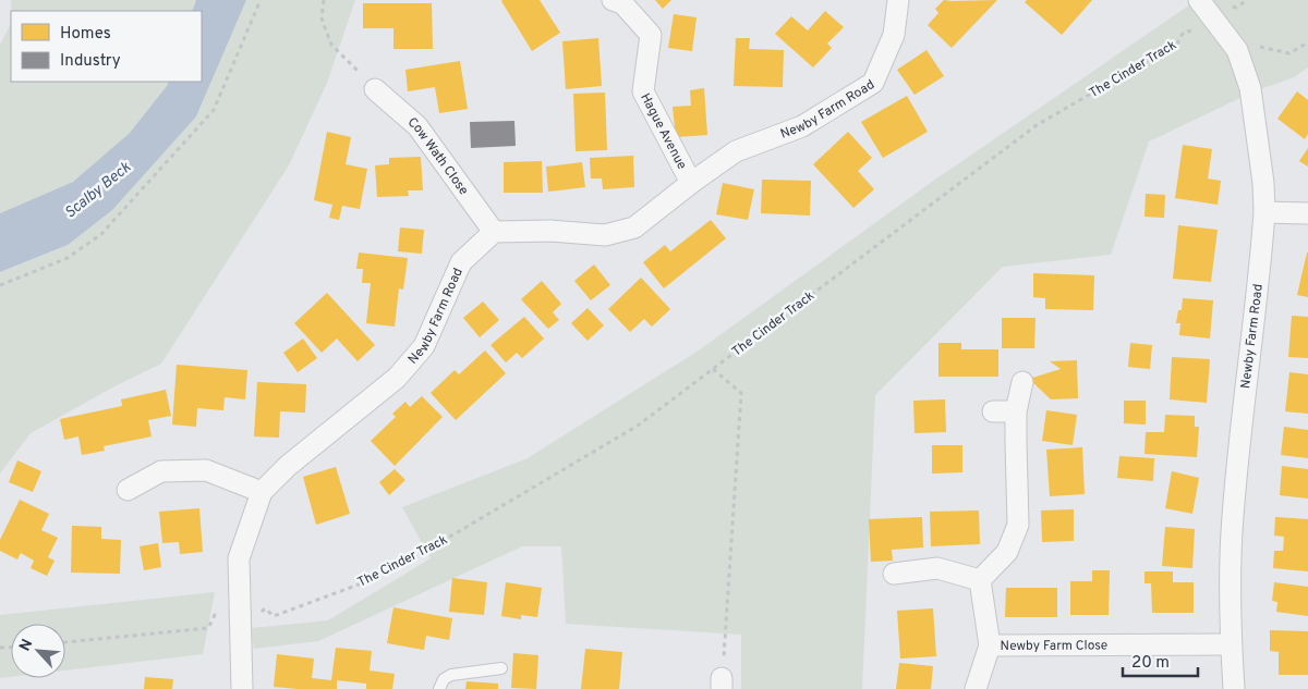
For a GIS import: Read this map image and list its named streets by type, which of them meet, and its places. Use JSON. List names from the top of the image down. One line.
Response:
{"streets":{"street":["Newby Farm Road","Hague Avenue","Cow Wath Close","Newby Farm Close"],"path":["The Cinder Track"]},"crossings":[["The Cinder Track","Newby Farm Road"],["Newby Farm Road","Hague Avenue"],["Newby Farm Road","Cow Wath Close"],["Newby Farm Road","Newby Farm Close"]],"water":["Scalby Beck"],"legend":["Homes","Industry"],"scale_bar":"20 m","north":"top left"}
